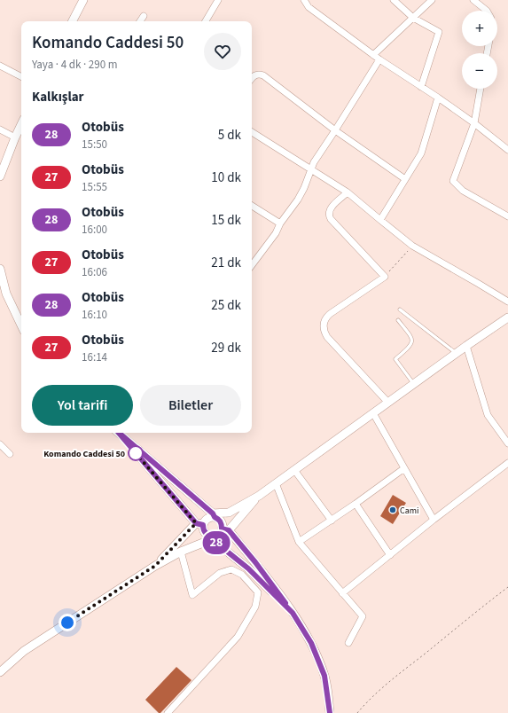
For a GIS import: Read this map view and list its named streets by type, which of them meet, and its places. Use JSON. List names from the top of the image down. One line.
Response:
{"places":["Komando Caddesi 50","Cami"],"lines":["bus line 28"],"page":{"on_map":"28","map_buttons":["+","−"],"heading":[["Komando Caddesi 50","Yaya · 4 dk · 290 m"],"Kalkışlar"],"list":[{"mark":"28","name":"Otobüs","note":"15:50","value":"5 dk"},{"mark":"27","name":"Otobüs","note":"15:55","value":"10 dk"},{"mark":"28","name":"Otobüs","note":"16:00","value":"15 dk"},{"mark":"27","name":"Otobüs","note":"16:06","value":"21 dk"},{"mark":"28","name":"Otobüs","note":"16:10","value":"25 dk"},{"mark":"27","name":"Otobüs","note":"16:14","value":"29 dk"}],"buttons":["Yol tarifi","Biletler"]}}
